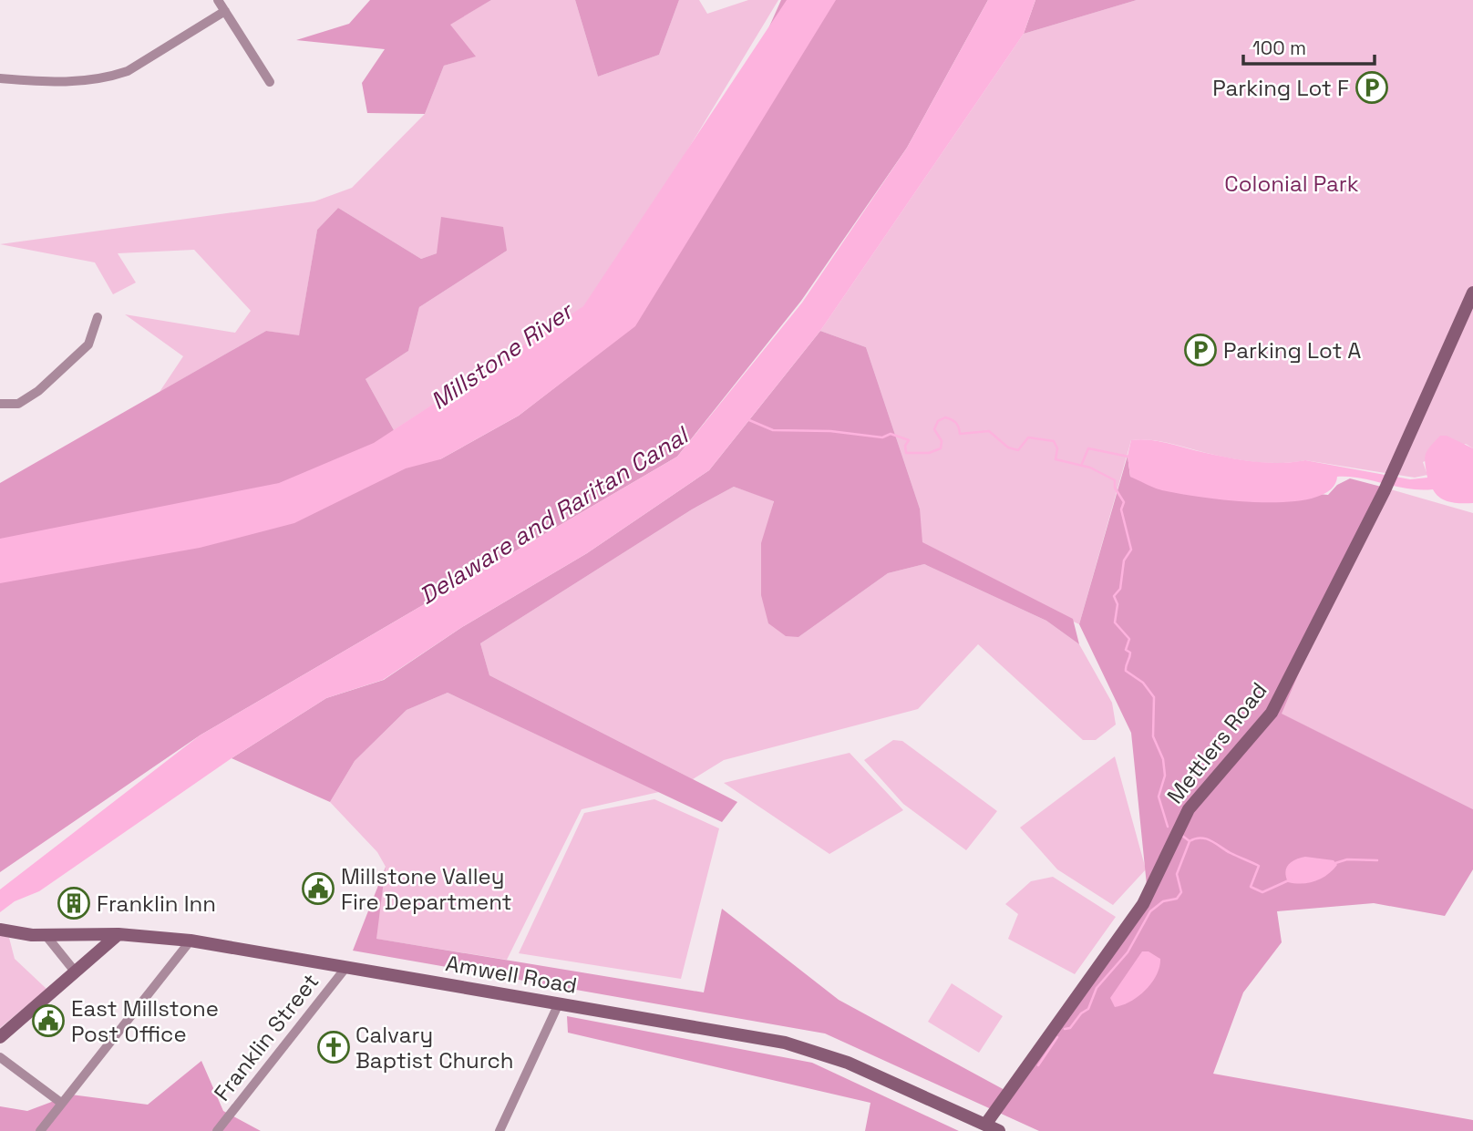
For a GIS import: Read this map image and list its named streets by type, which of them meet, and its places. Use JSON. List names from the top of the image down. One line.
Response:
{"streets":{"street":["Mettlers Road","Amwell Road","Franklin Street"]},"crossings":[["Mettlers Road","Amwell Road"],["Amwell Road","Franklin Street"]],"water":["Millstone River","Delaware and Raritan Canal"],"parks":["Colonial Park"],"places":{"parking":["Parking Lot F","Parking Lot A"],"public building":["Millstone Valley Fire Department","East Millstone Post Office"],"building":["Franklin Inn"],"church":["Calvary Baptist Church"]},"scale_bar":"100 m"}
